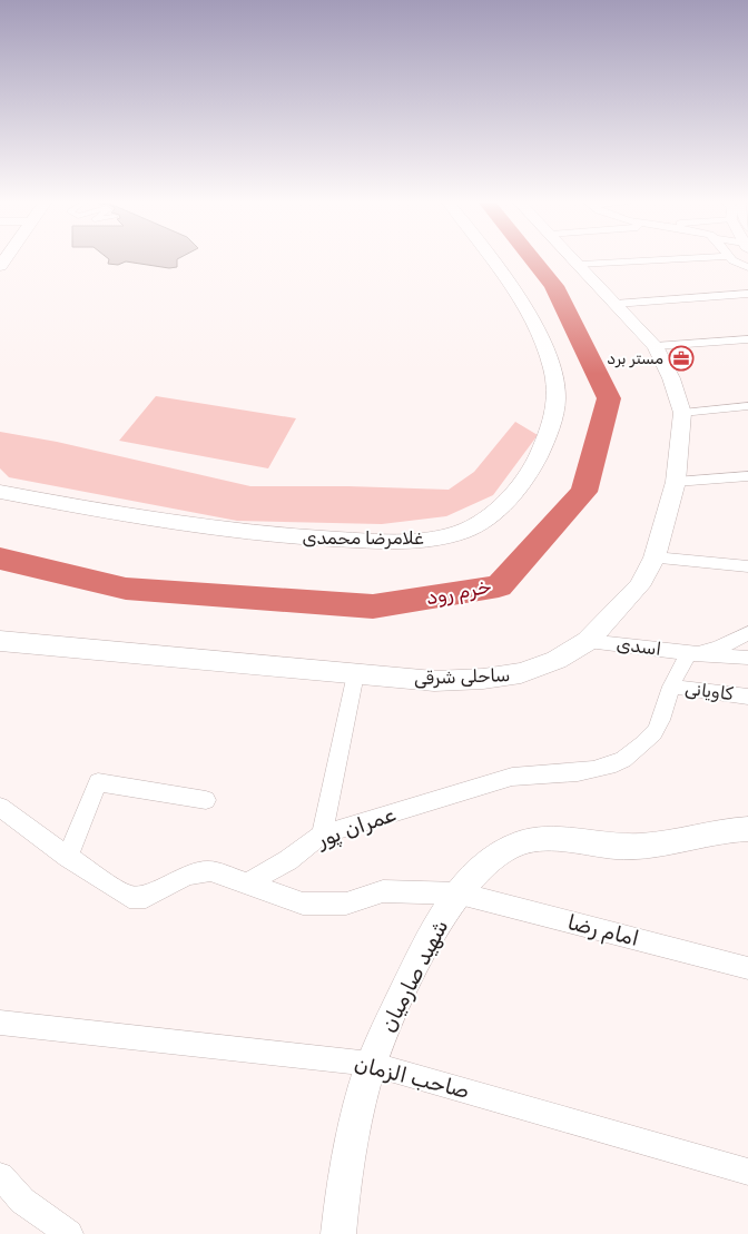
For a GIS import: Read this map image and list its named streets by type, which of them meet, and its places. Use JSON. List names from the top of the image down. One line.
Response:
{"streets":{"main road":["غلامرضا محمدی","ساحلی شرقی"],"street":["اسدی","کاویانی","عمران پور","امام رضا","شهید صارمیان","صاحب الزمان"]},"crossings":[["اسدی","ساحلی شرقی"],["اسدی","عمران پور"],["کاویانی","عمران پور"],["عمران پور","امام رضا"],["امام رضا","شهید صارمیان"],["شهید صارمیان","صاحب الزمان"]],"water":["خرم رود"],"places":{"office":["مستر برد"]}}
